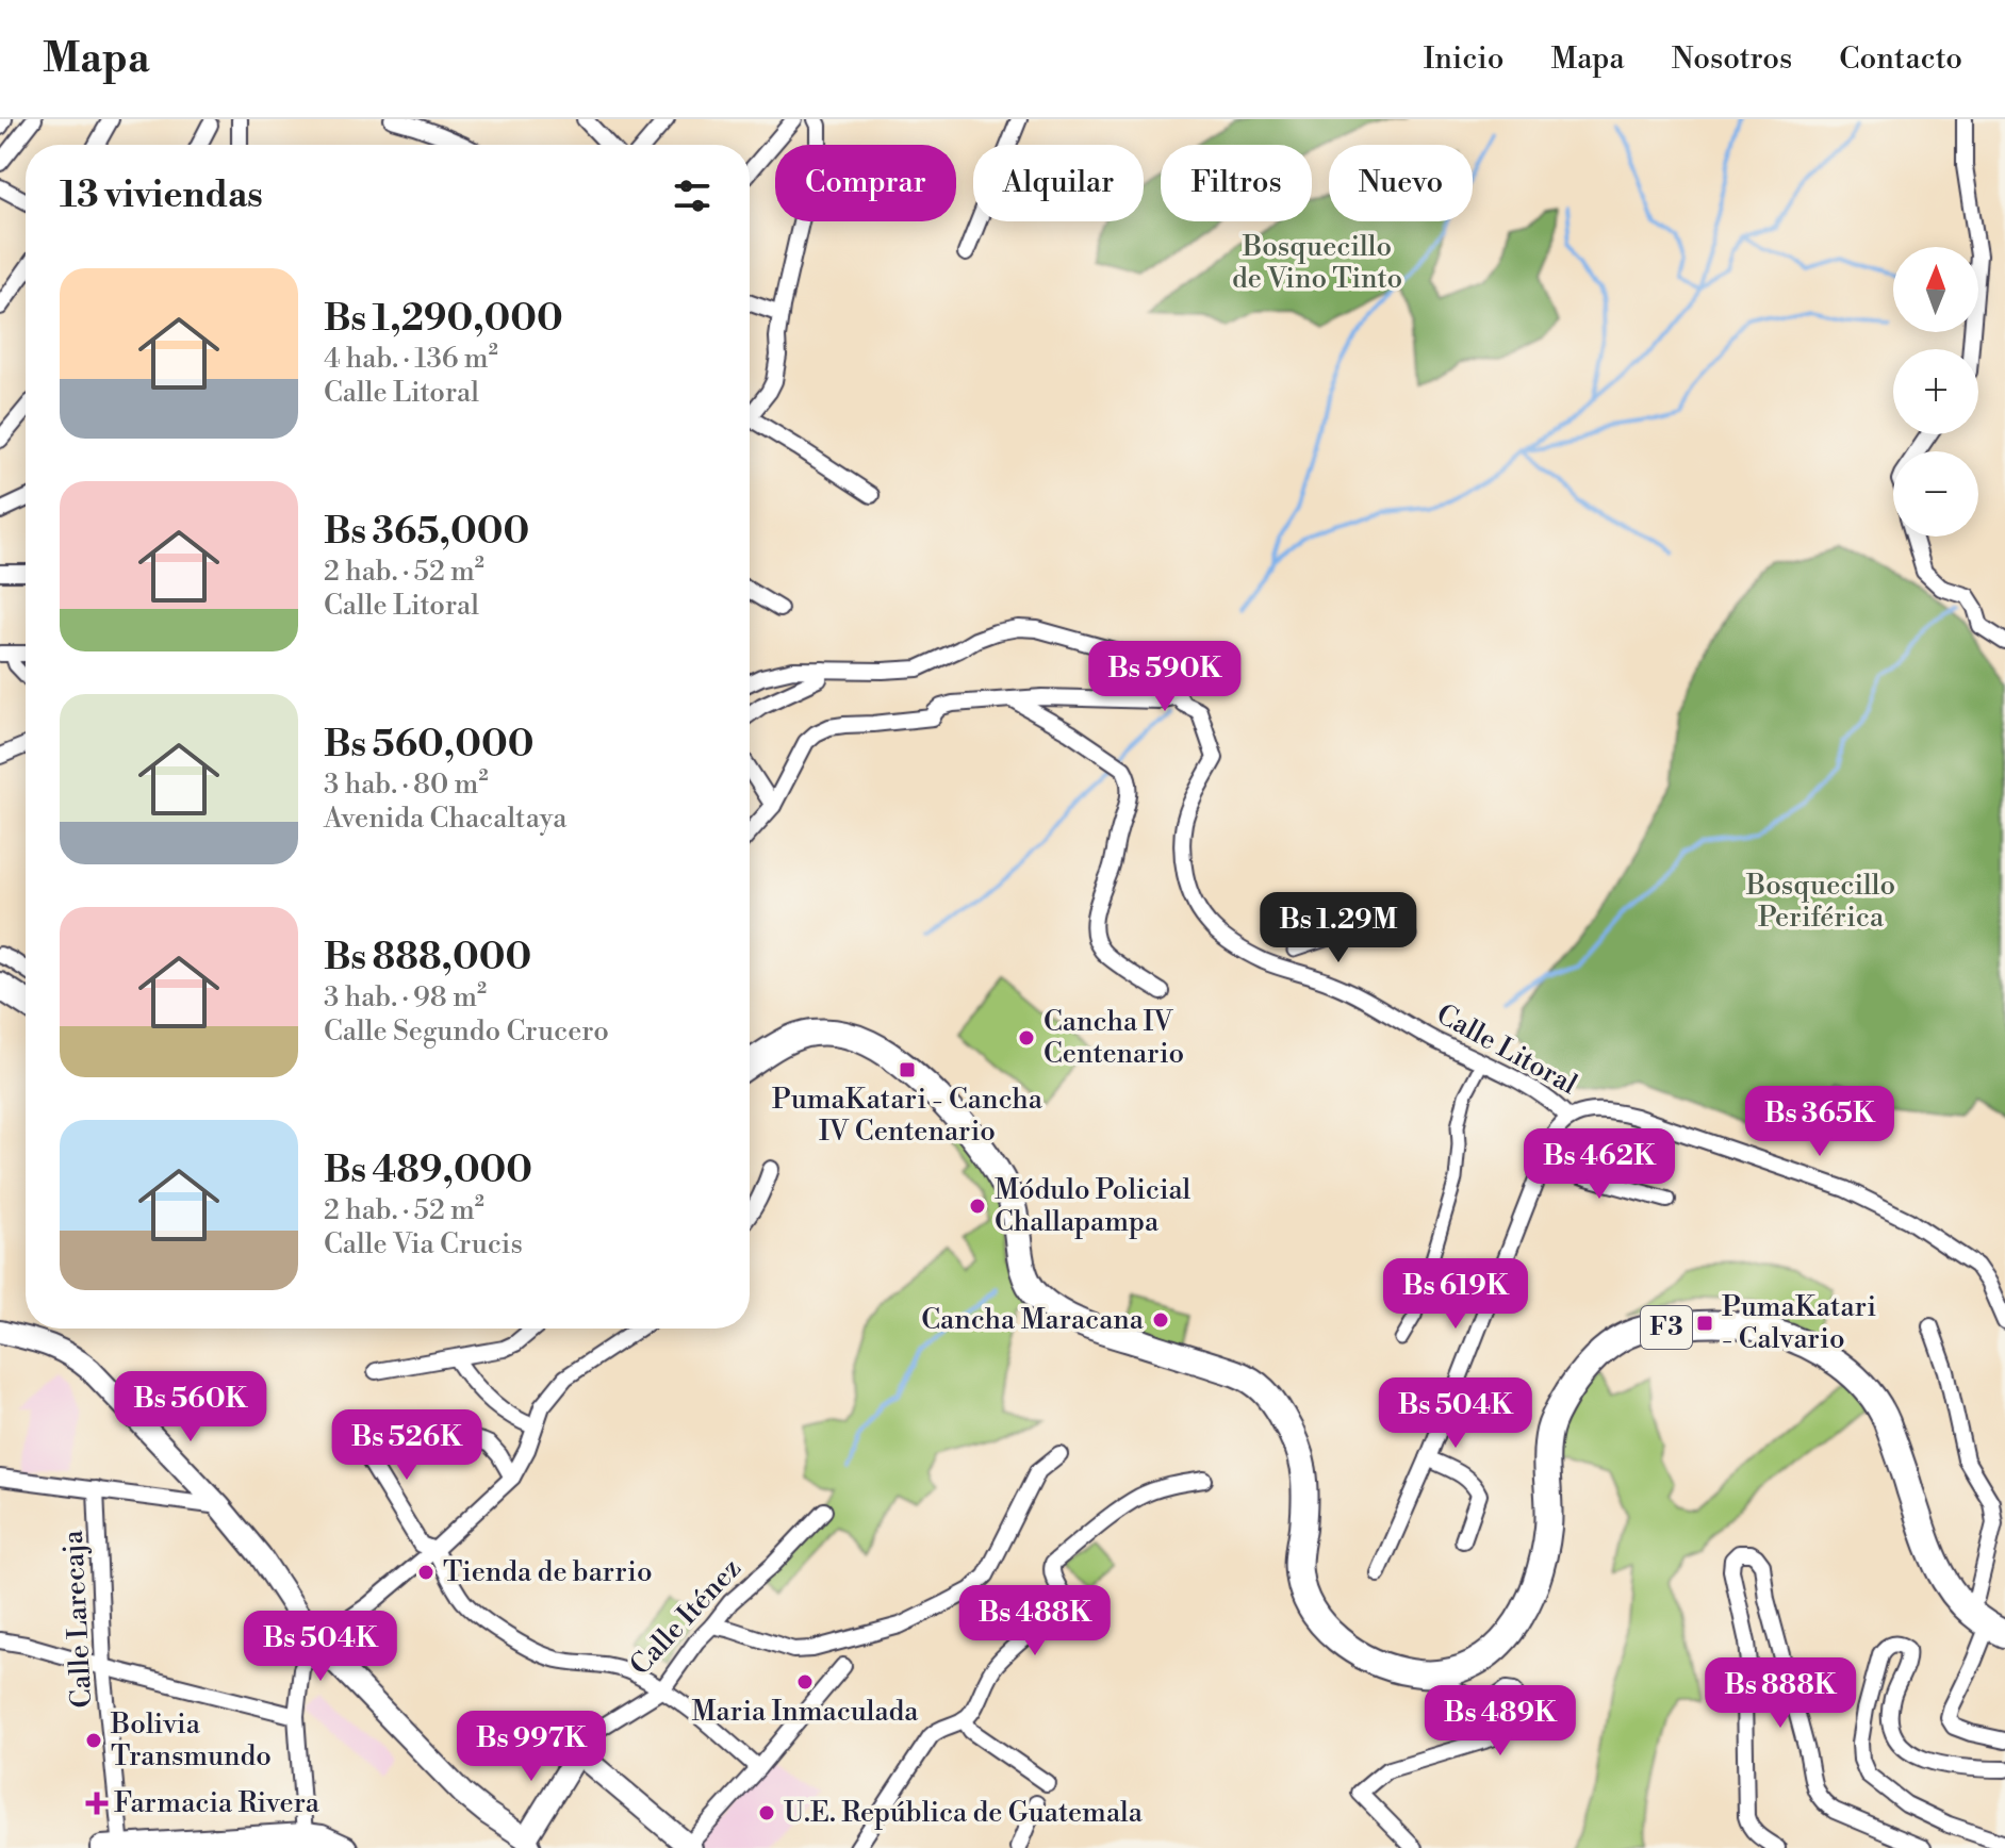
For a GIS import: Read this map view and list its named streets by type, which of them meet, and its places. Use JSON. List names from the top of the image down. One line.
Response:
{"streets":{"highway":["F3"],"main road":["Calle Iténez"],"street":["Calle Litoral","Calle Larecaja"]},"parks":["Bosquecillo de Vino Tinto","Bosquecillo Periférica"],"places":{"other":["Cancha IV Centenario","Módulo Policial Challapampa","Cancha Maracana","Tienda de barrio","Maria Inmaculada","Bolivia Transmundo","U.E. República de Guatemala"],"transit":["PumaKatari - Cancha IV Centenario","PumaKatari - Calvario"],"health":["Farmacia Rivera"]},"north":"top","page":{"header":"Mapa","nav":["Inicio","Mapa","Nosotros","Contacto"],"chip":["Comprar","Alquilar","Filtros","Nuevo"],"heading":"13 viviendas","map_buttons":["+","−"],"list":[{"name":"Bs 1,290,000","note":"4 hab. · 136 m² · Calle Litoral"},{"name":"Bs 365,000","note":"2 hab. · 52 m² · Calle Litoral"},{"name":"Bs 560,000","note":"3 hab. · 80 m² · Avenida Chacaltaya"},{"name":"Bs 888,000","note":"3 hab. · 98 m² · Calle Segundo Crucero"},{"name":"Bs 489,000","note":"2 hab. · 52 m² · Calle Via Crucis"}],"price":["Bs 590K","Bs 1.29M","Bs 365K","Bs 462K","Bs 619K","Bs 560K","Bs 504K","Bs 526K","Bs 488K","Bs 504K","Bs 888K","Bs 489K","Bs 997K"]}}
